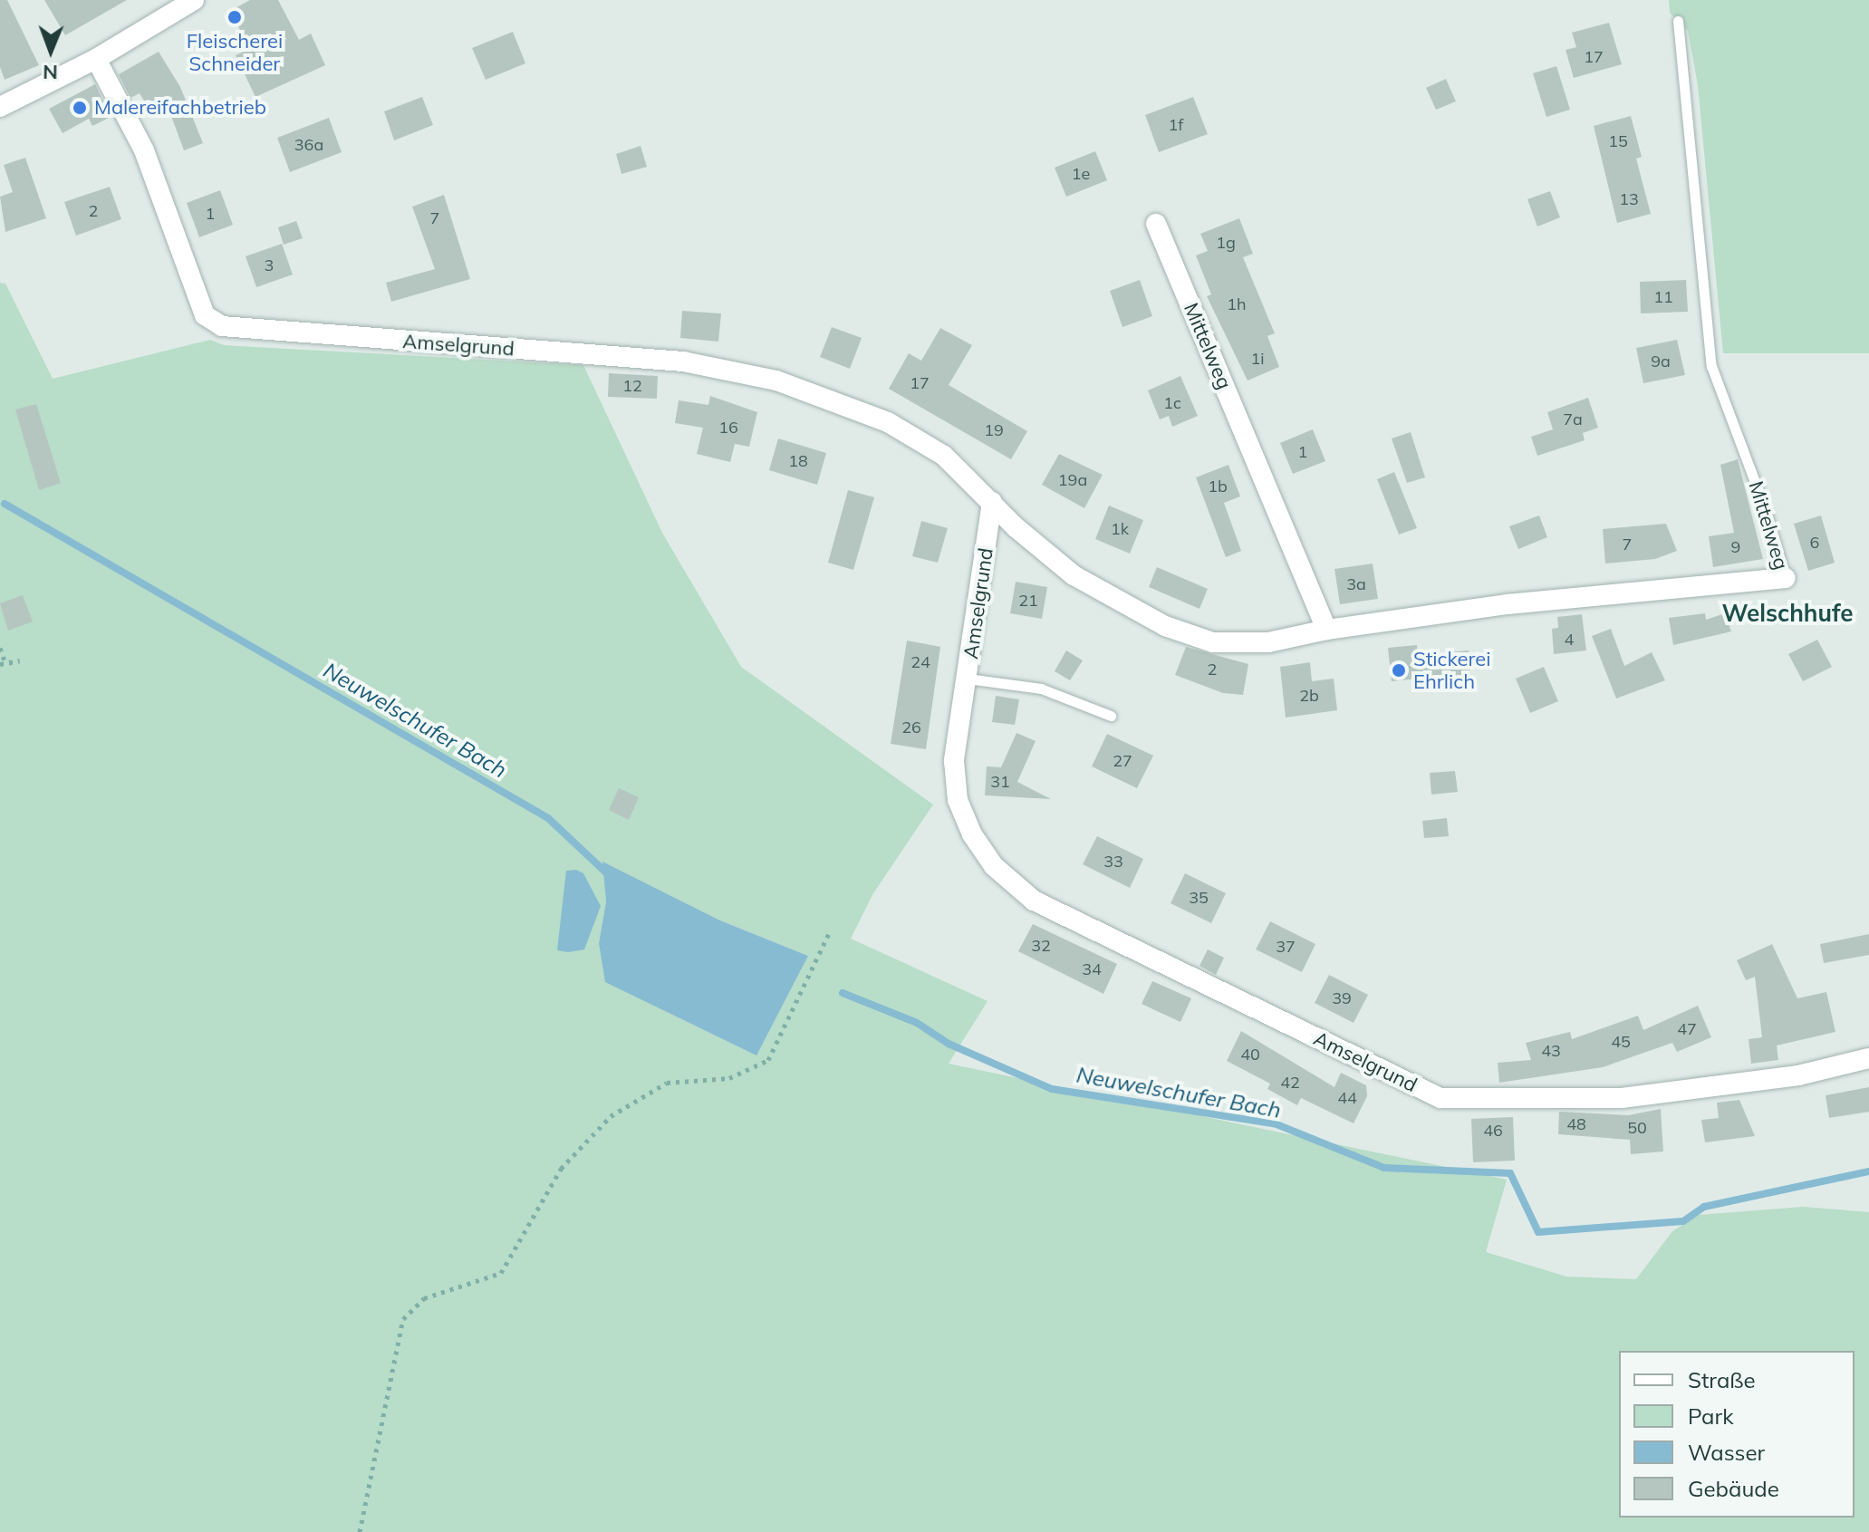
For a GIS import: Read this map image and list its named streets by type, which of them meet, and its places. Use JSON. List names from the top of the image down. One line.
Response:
{"streets":{"street":["Amselgrund","Mittelweg"]},"crossings":[["Amselgrund","Mittelweg"]],"districts":["Welschhufe"],"water":["Neuwelschufer Bach"],"places":["Fleischerei Schneider","Malereifachbetrieb","Stickerei Ehrlich"],"house_numbers":["17","1f","15","36a","1e","13","2","1","7","1g","3","11","1h","1i","9a","17","12","1c","7a","16","19","1","18","19a","1b","1k","6","7","9","3a","21","4","24","2","2b","26","27","31","33","35","32","37","34","39","47","45","43","40","42","44","48","50","46"],"legend":["Straße","Park","Wasser","Gebäude"],"north":"bottom"}
